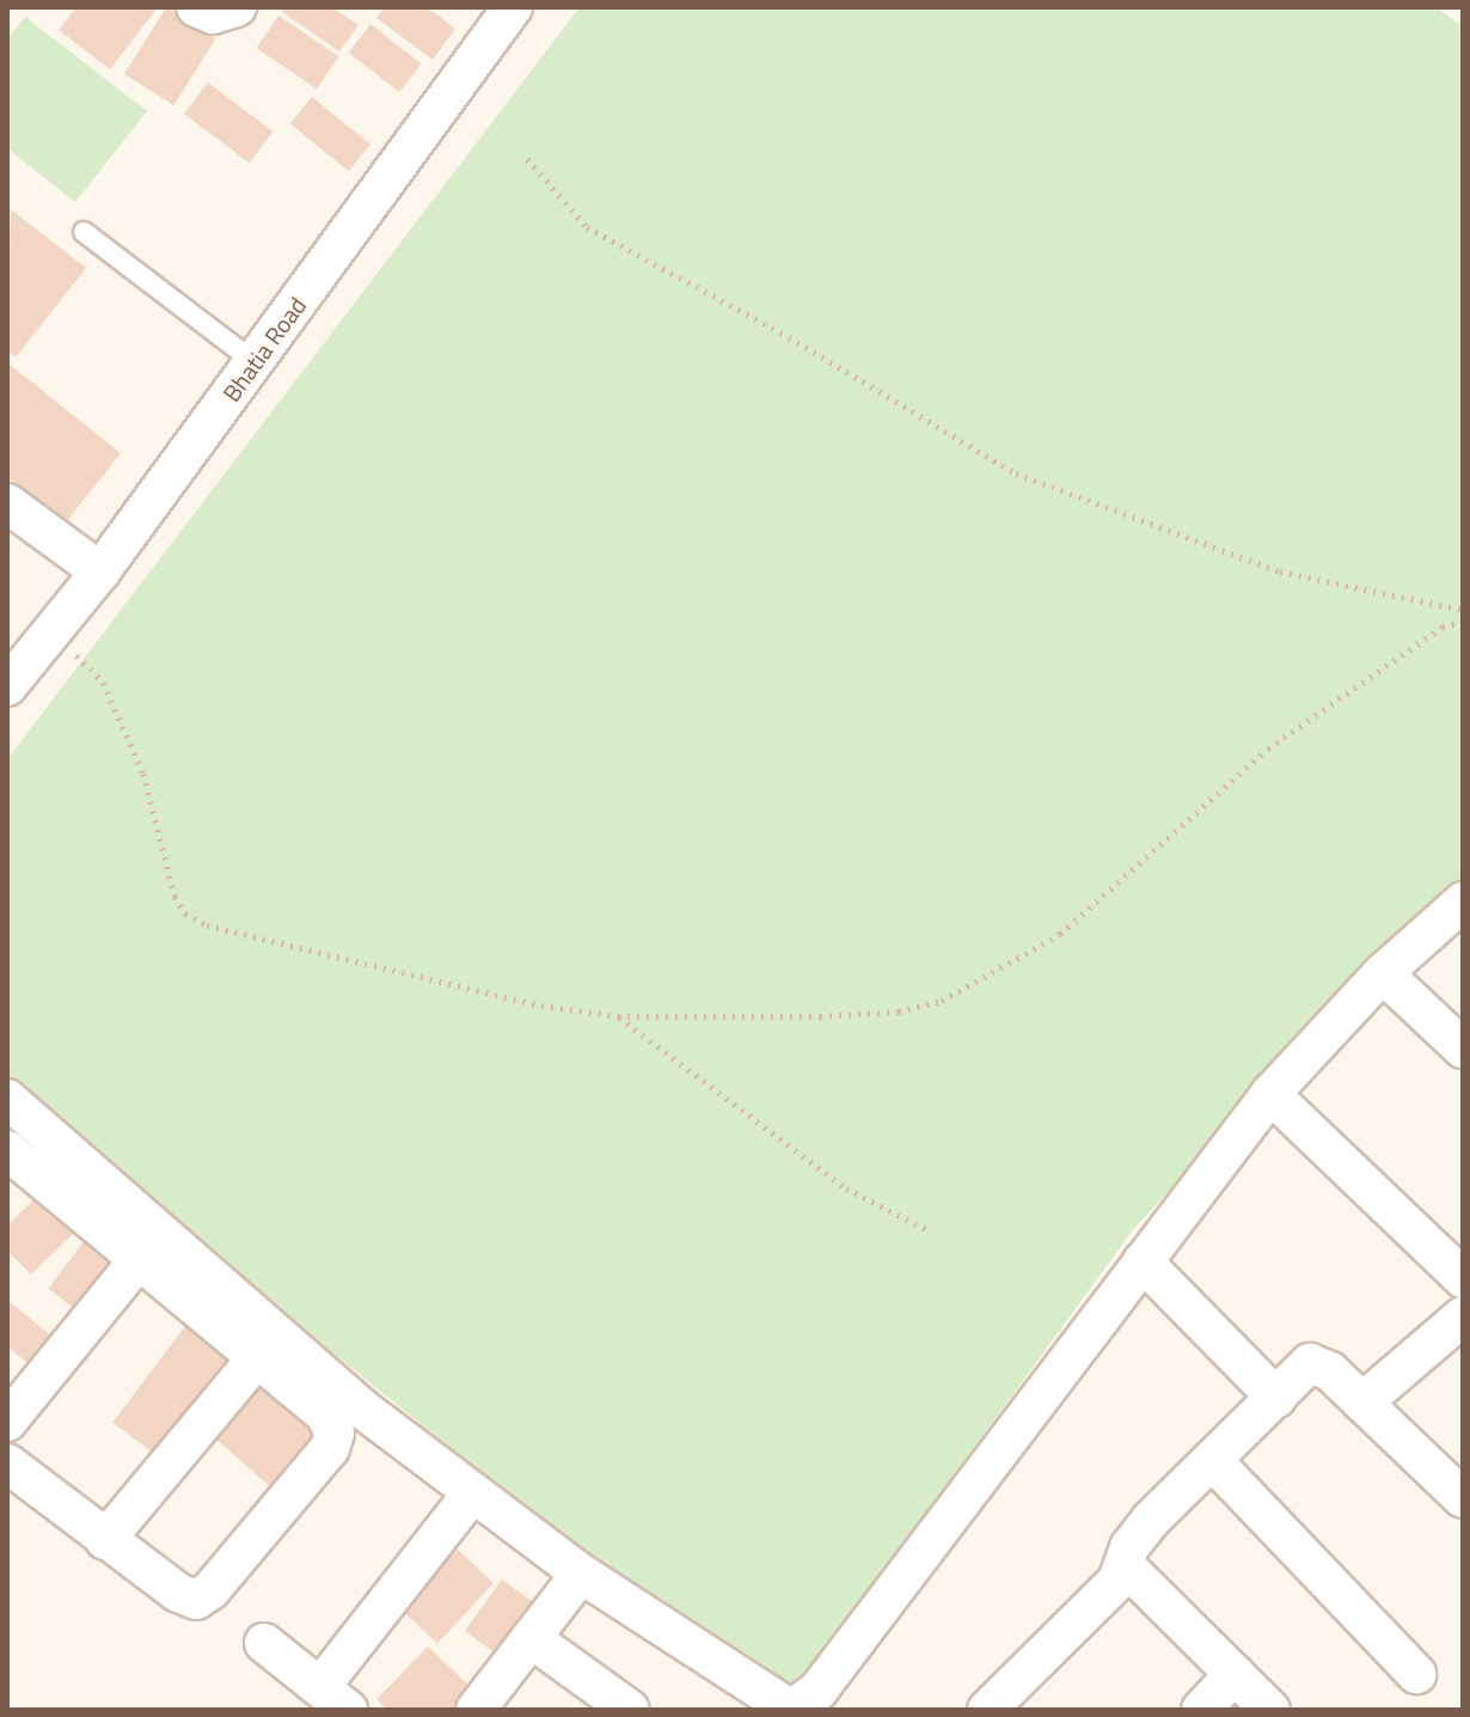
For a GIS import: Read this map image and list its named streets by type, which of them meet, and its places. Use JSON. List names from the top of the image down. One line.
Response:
{"streets":{"street":["Bhatia Road"]}}
